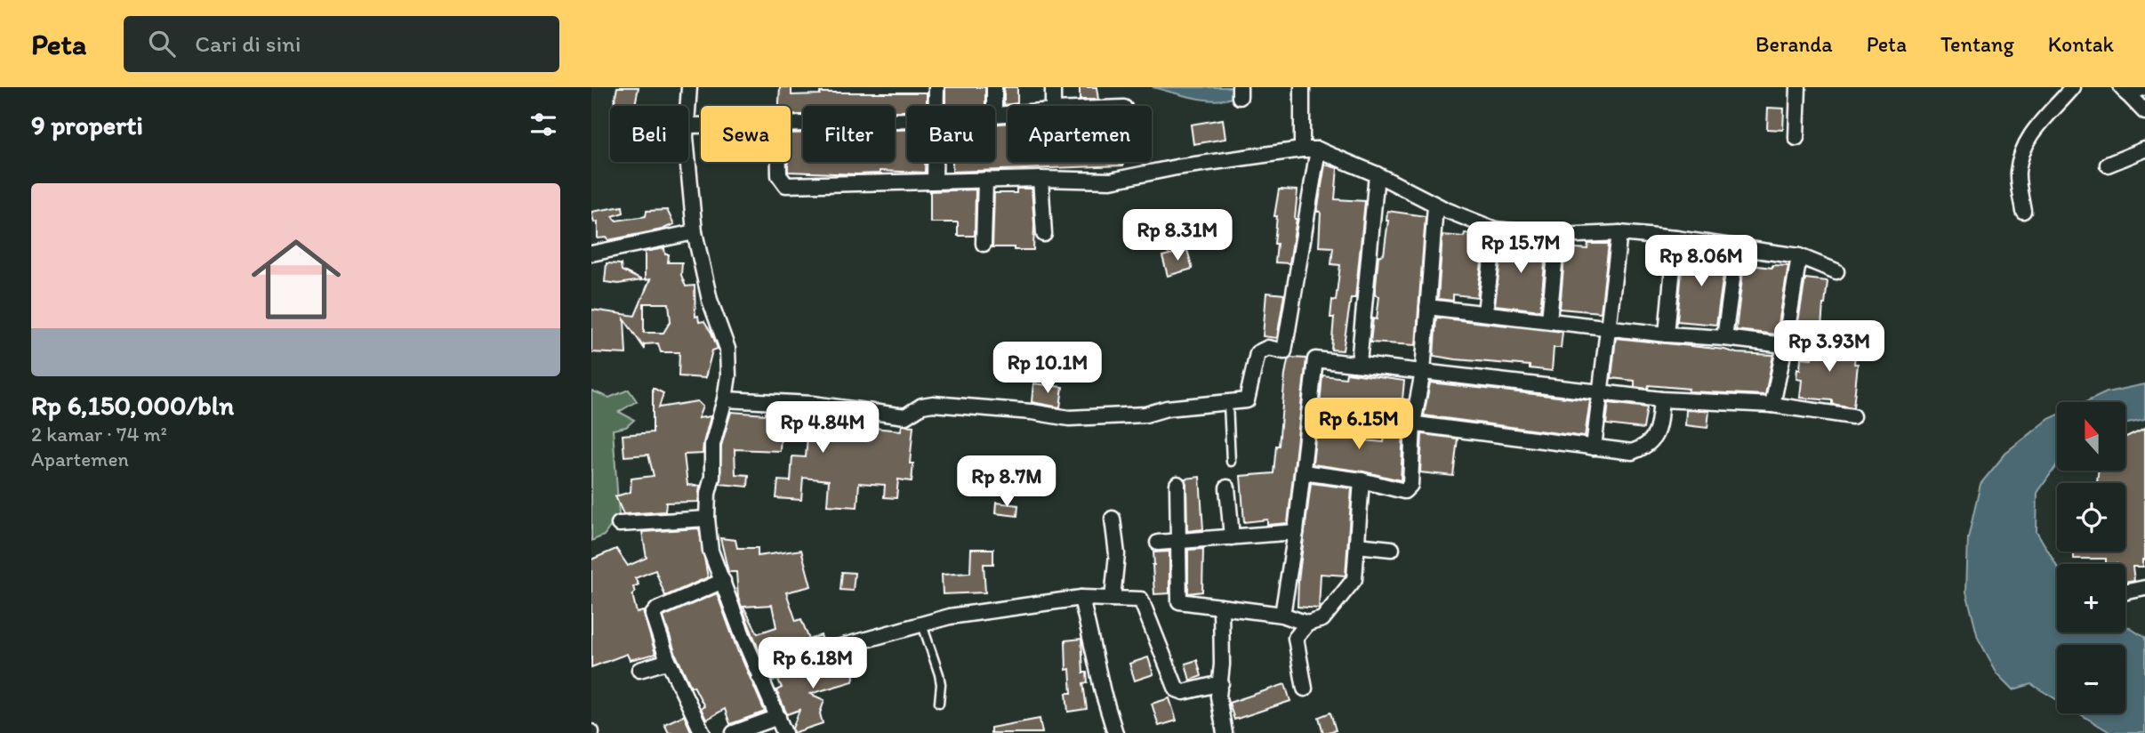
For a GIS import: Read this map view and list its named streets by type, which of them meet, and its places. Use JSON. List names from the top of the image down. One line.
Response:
{"north":"top","page":{"header":"Peta","search":"Cari di sini","nav":["Beranda","Peta","Tentang","Kontak"],"heading":"9 properti","chip":["Beli","Sewa","Filter","Baru","Apartemen"],"list":[{"name":"Rp 6,150,000/bln","note":"2 kamar · 74 m² · Apartemen"}],"price":["Rp 8.31M","Rp 15.7M","Rp 8.06M","Rp 3.93M","Rp 10.1M","Rp 6.15M","Rp 4.84M","Rp 8.7M","Rp 6.18M"],"map_buttons":["+","−"]}}
